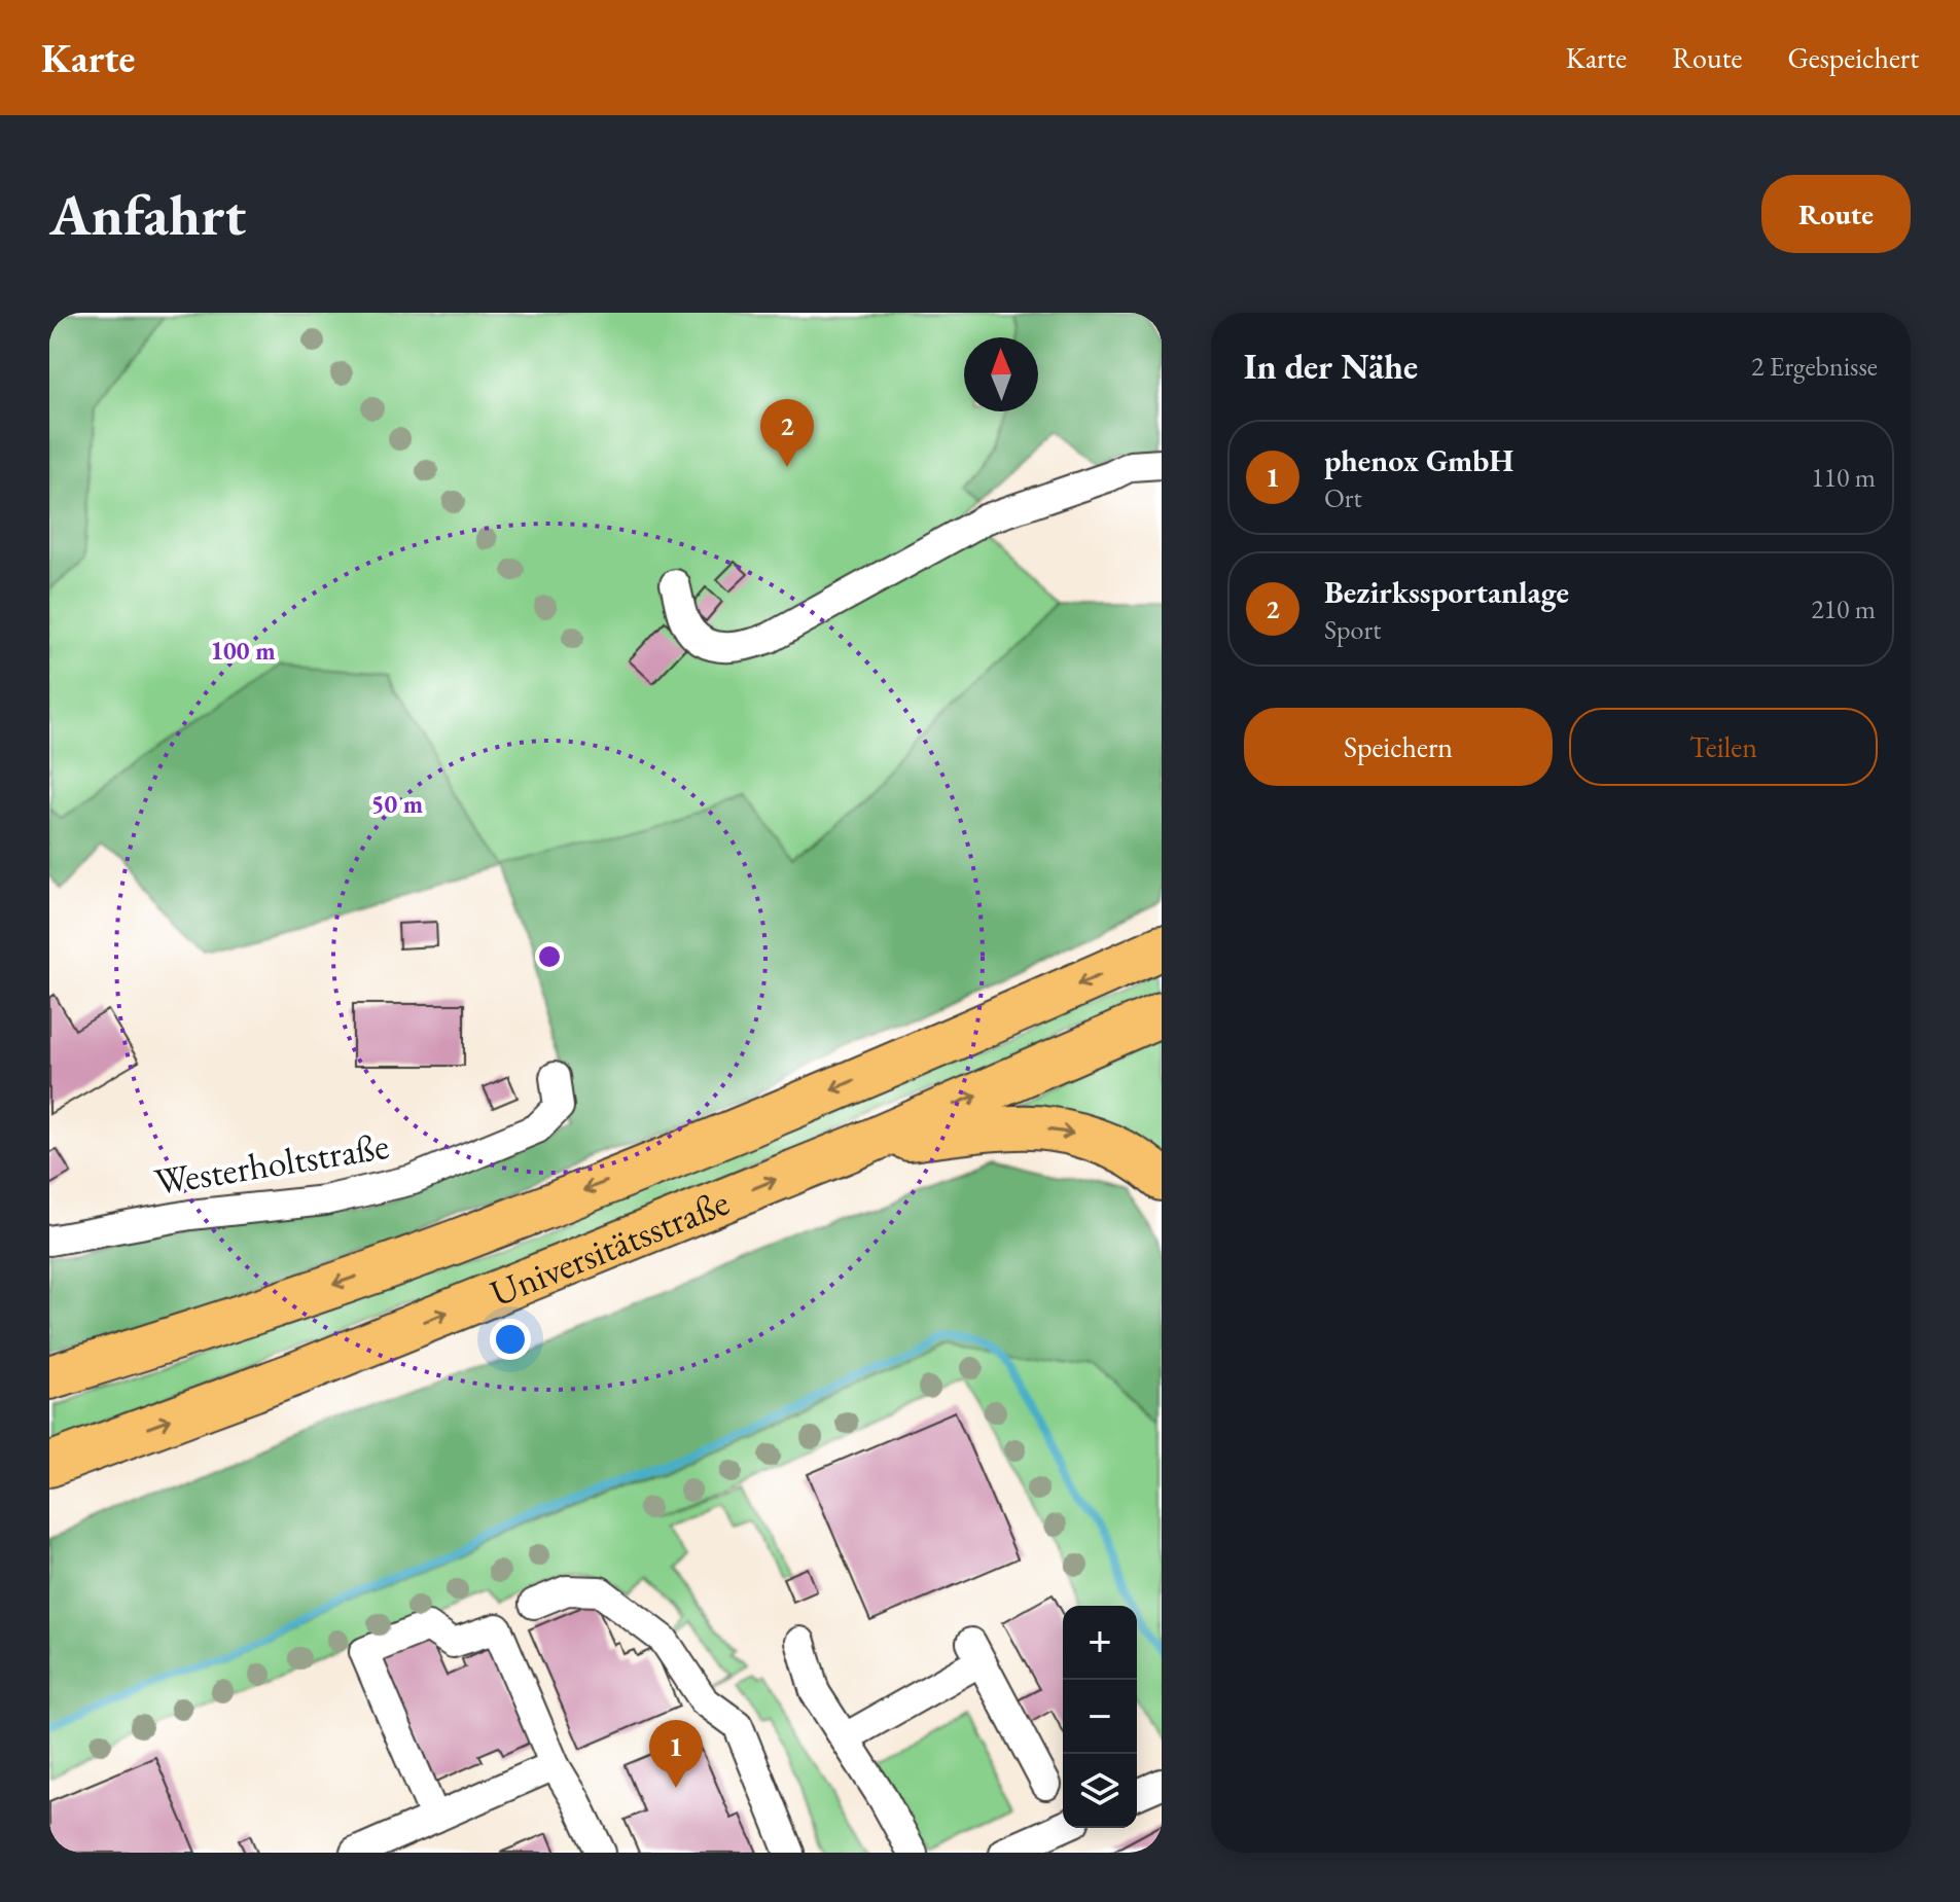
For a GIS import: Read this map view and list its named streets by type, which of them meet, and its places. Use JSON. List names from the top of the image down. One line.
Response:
{"streets":{"highway":["Universitätsstraße"],"street":["Westerholtstraße"]},"north":"top","page":{"header":"Karte","nav":["Karte","Route","Gespeichert"],"buttons":["Route",["Speichern","Teilen"]],"title":"Anfahrt","heading":["In der Nähe","2 Ergebnisse"],"pins":["2","1"],"list":[{"mark":"1","name":"phenox GmbH","note":"Ort","value":"110 m"},{"mark":"2","name":"Bezirkssportanlage","note":"Sport","value":"210 m"}],"map_buttons":["+","−"]},"rings":["100 m","50 m"]}
